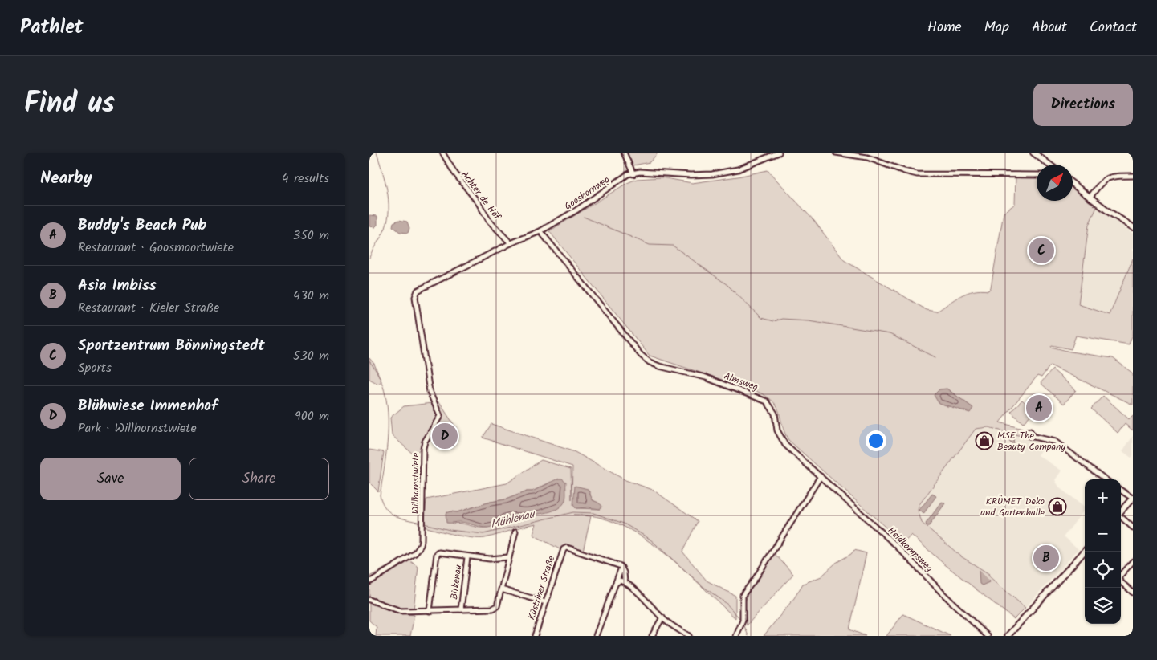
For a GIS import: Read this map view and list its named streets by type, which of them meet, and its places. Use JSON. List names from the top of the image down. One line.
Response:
{"streets":{"street":["Gooshornweg","Achter de Höf","Almsweg","Willhornstwiete","Heidkampsweg","Birkenau","Küstriner Straße"]},"crossings":[["Gooshornweg","Achter de Höf"],["Gooshornweg","Almsweg"],["Gooshornweg","Willhornstwiete"],["Almsweg","Heidkampsweg"]],"water":["Mühlenau"],"places":{"shop":["MSE The Beauty Company","KRÜMET Deko und Gartenhalle"]},"north":"top right","page":{"header":"Pathlet","nav":["Home","Map","About","Contact"],"title":"Find us","buttons":["Directions",["Save","Share"]],"heading":["Nearby","4 results"],"list":[{"mark":"A","name":"Buddy's Beach Pub","note":"Restaurant · Goosmoortwiete","value":"350 m"},{"mark":"B","name":"Asia Imbiss","note":"Restaurant · Kieler Straße","value":"430 m"},{"mark":"C","name":"Sportzentrum Bönningstedt","note":"Sports","value":"530 m"},{"mark":"D","name":"Blühwiese Immenhof","note":"Park · Willhornstwiete","value":"900 m"}],"pins":["C","A","D","B"],"map_buttons":["+","−"]}}
